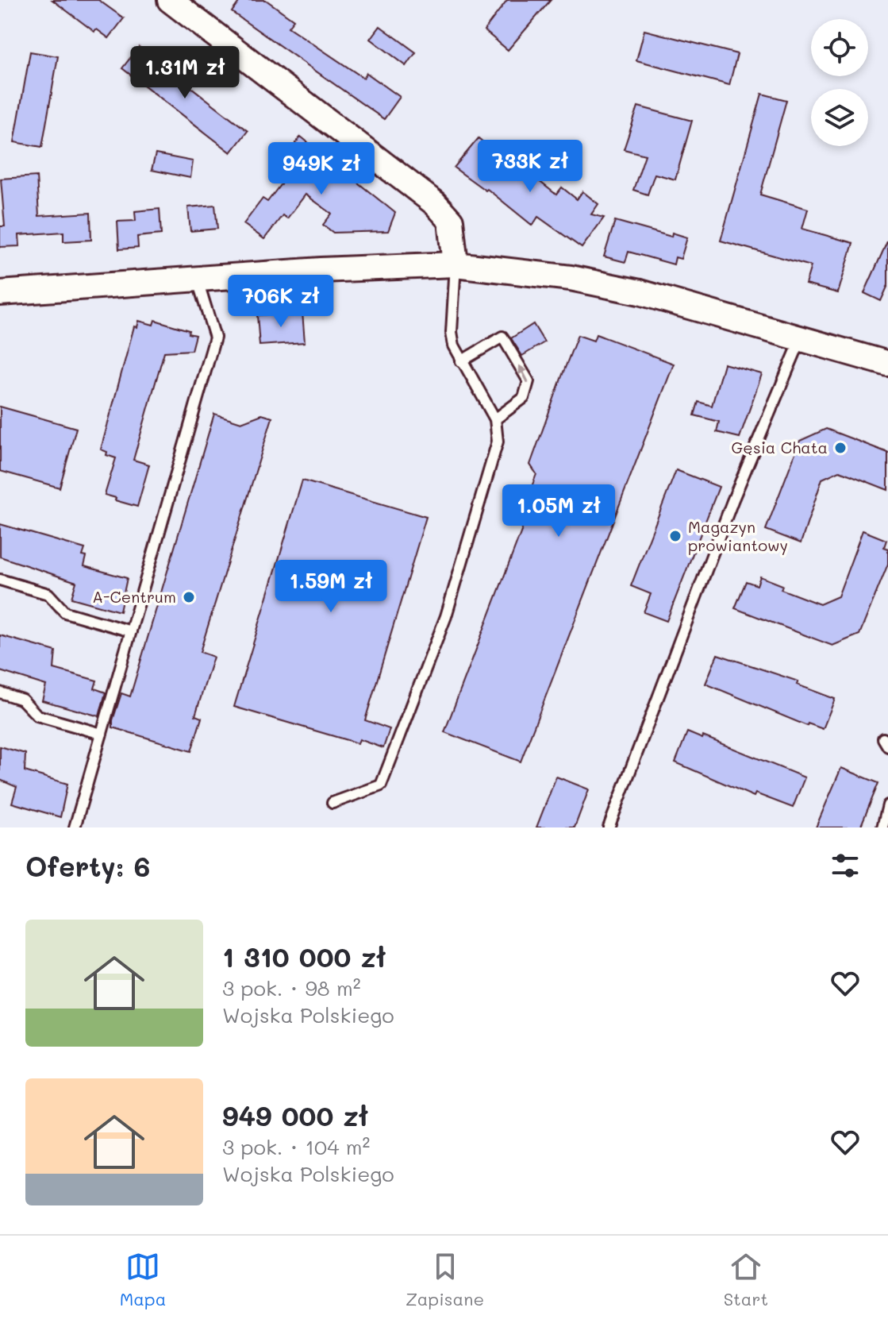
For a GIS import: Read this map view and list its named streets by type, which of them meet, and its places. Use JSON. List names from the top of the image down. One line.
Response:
{"places":["Gęsia Chata","Magazyn prowiantowy","A-Centrum"],"page":{"price":["1.31M zł","733K zł","949K zł","706K zł","1.05M zł","1.59M zł"],"heading":"Oferty: 6","list":[{"name":"1 310 000 zł","note":"3 pok. · 98 m² · Wojska Polskiego"},{"name":"949 000 zł","note":"3 pok. · 104 m² · Wojska Polskiego"}],"tabs":["Mapa","Zapisane","Start"]}}
